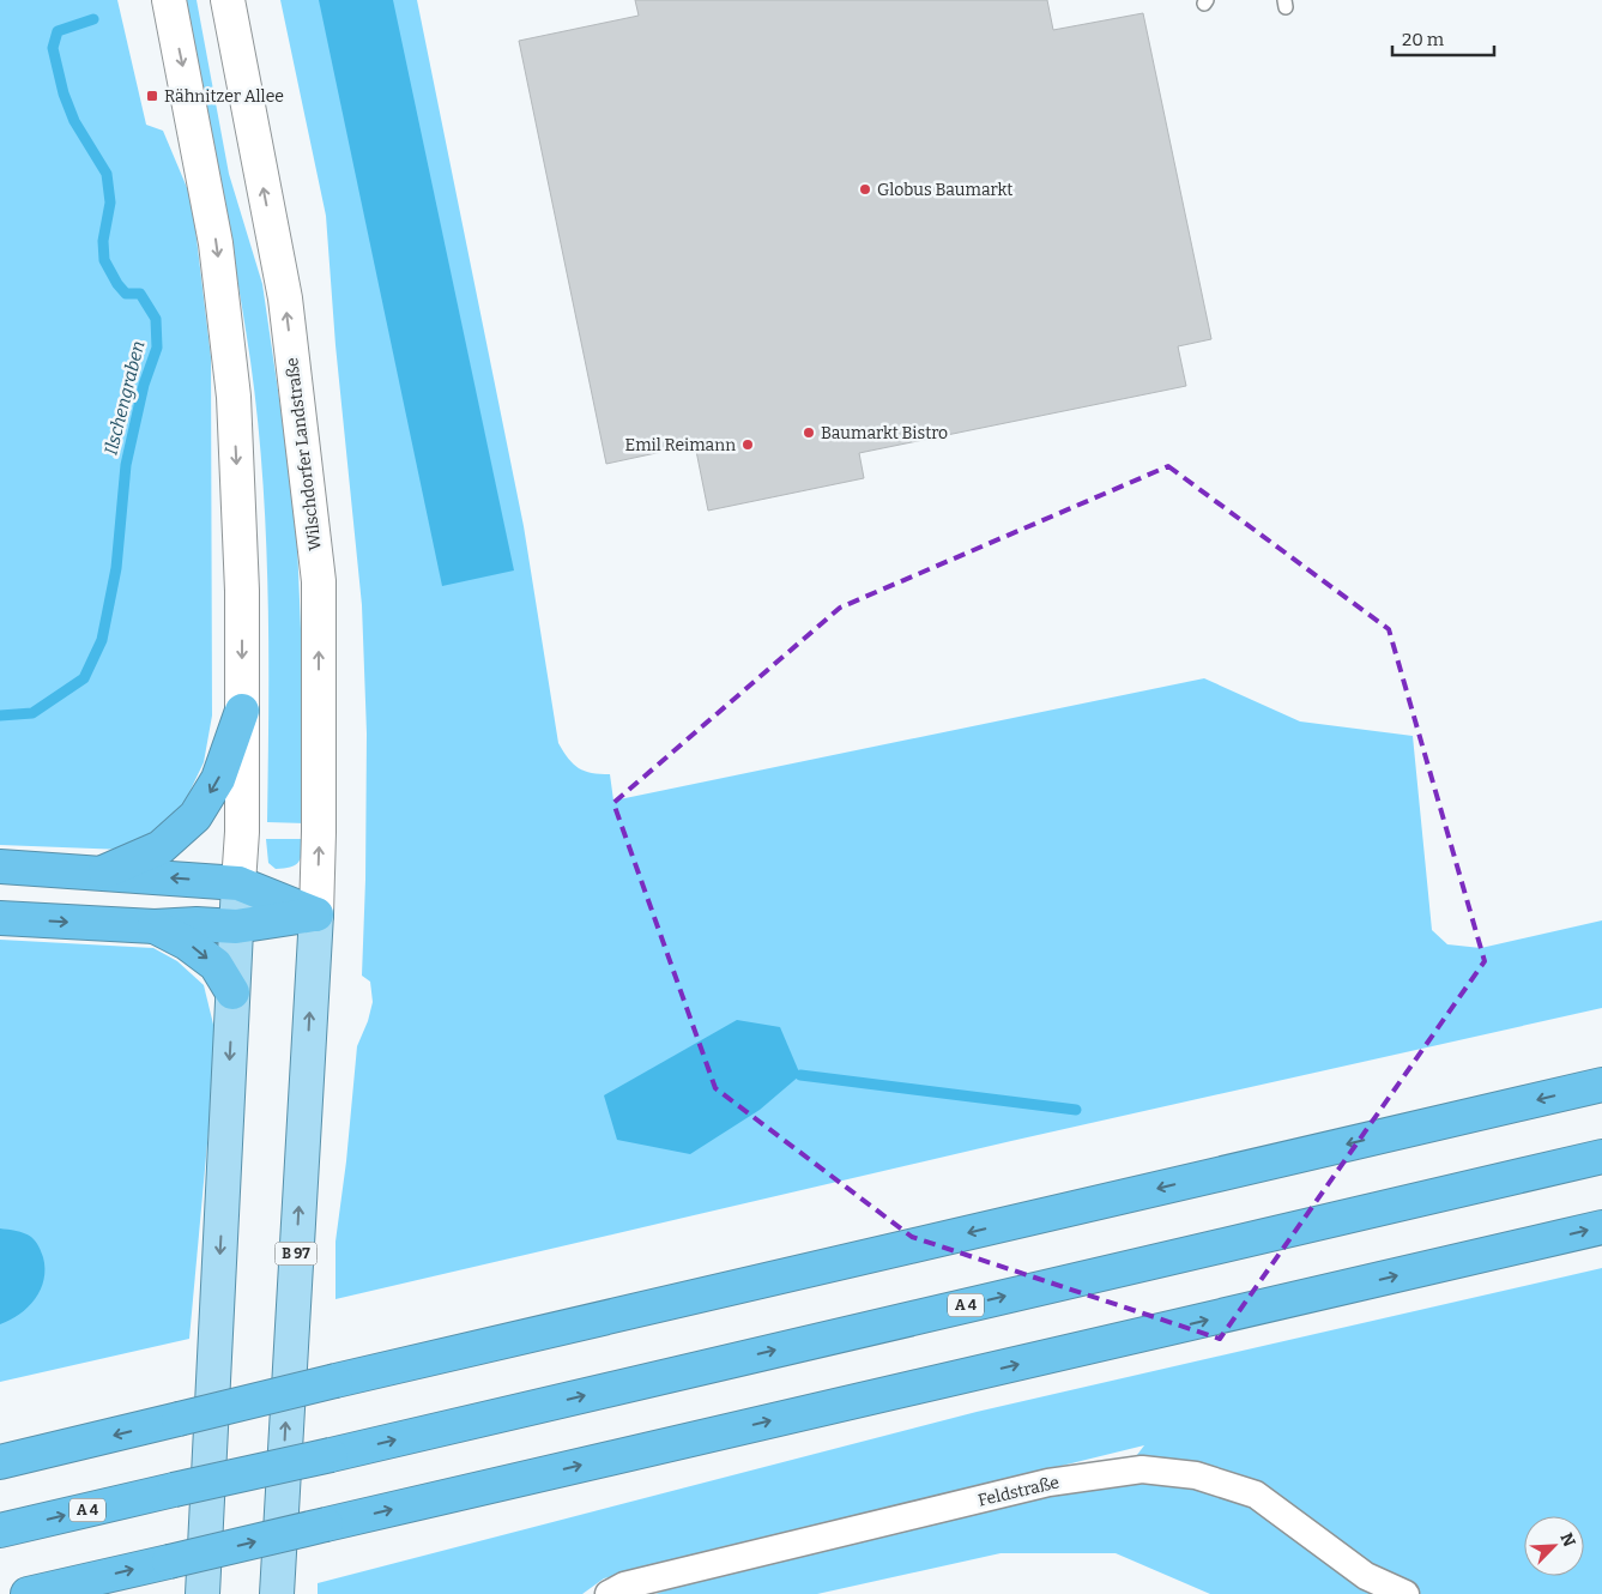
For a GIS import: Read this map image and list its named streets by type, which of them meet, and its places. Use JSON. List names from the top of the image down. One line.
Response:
{"streets":{"highway":["A 4"],"main road":["Wilschdorfer Landstraße","B 97"],"street":["Feldstraße"]},"crossings":[["Wilschdorfer Landstraße","B 97"]],"water":["Ilschengraben"],"places":{"transit":["Rähnitzer Allee"],"other":["Globus Baumarkt","Baumarkt Bistro","Emil Reimann"]},"scale_bar":"20 m","north":"top right"}
